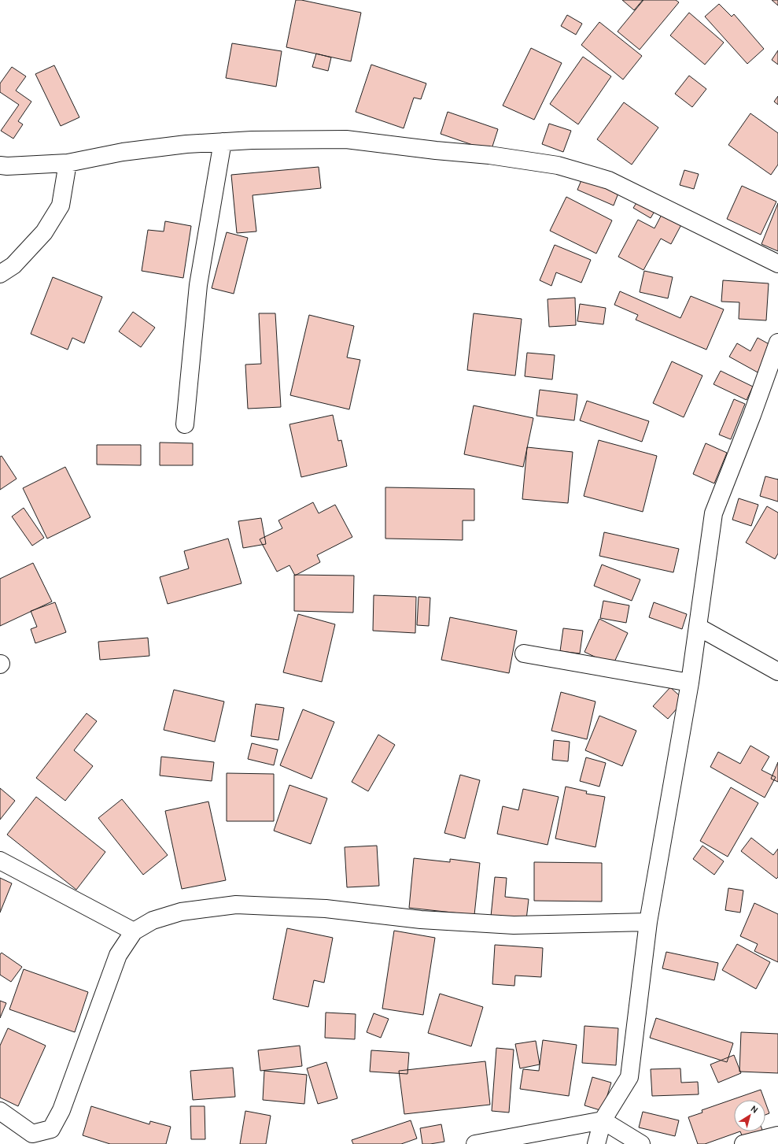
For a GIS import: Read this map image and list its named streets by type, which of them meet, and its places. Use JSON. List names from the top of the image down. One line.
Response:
{"north":"top right"}
